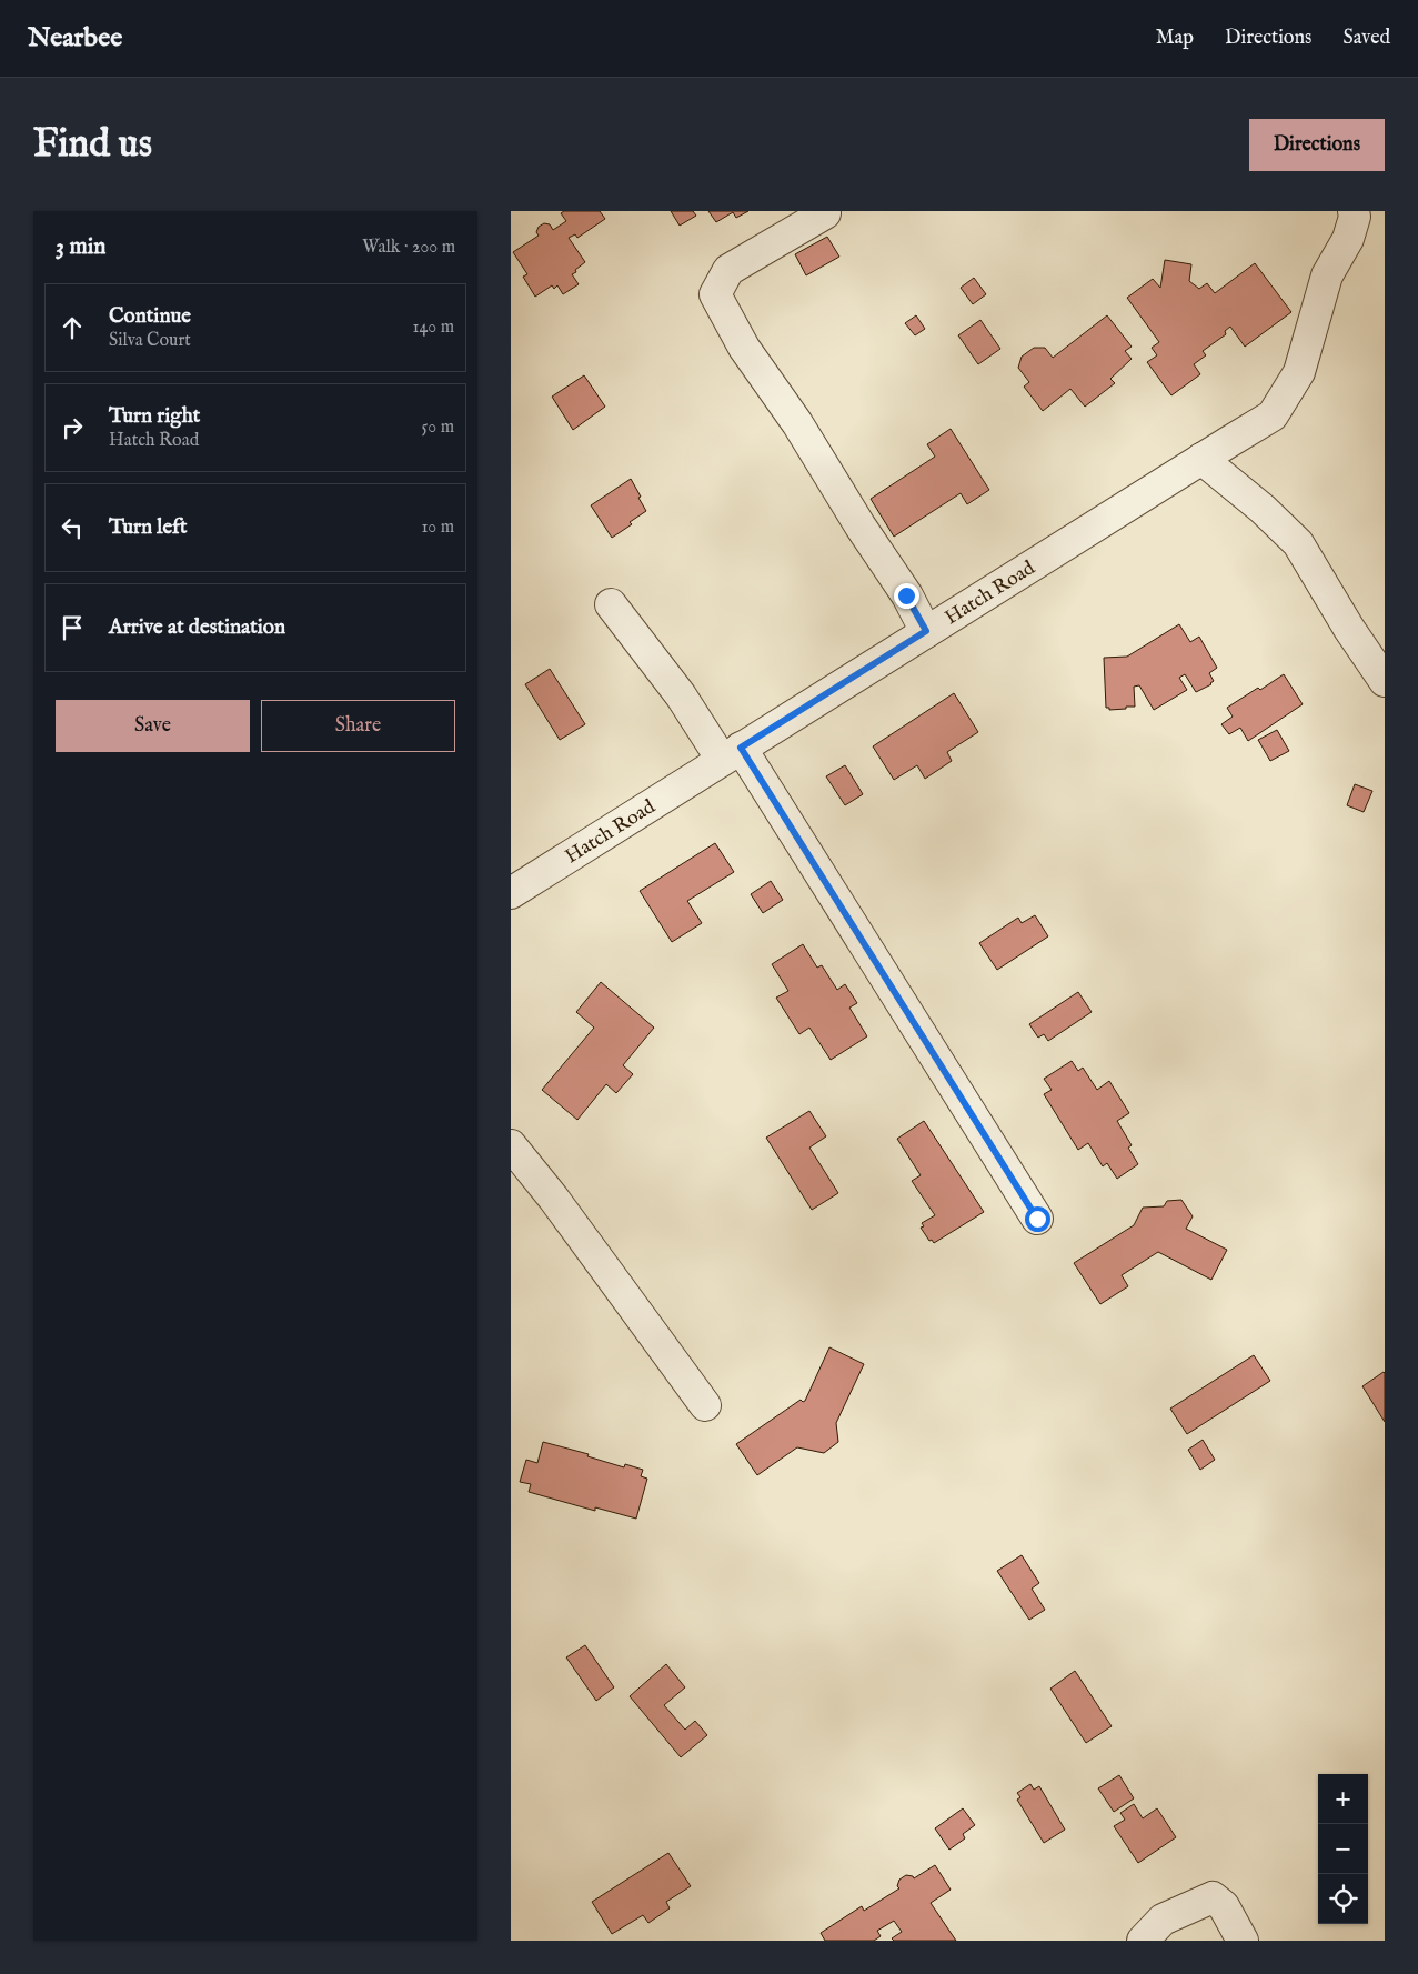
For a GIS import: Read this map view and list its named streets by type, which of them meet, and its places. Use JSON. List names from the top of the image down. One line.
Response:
{"streets":{"street":["Hatch Road"]},"page":{"header":"Nearbee","nav":["Map","Directions","Saved"],"buttons":["Directions",["Save","Share"]],"title":"Find us","heading":["3 min","Walk · 200 m"],"list":[["Continue","Silva Court","140 m"],["Turn right","Hatch Road","50 m"],["Turn left","10 m"],"Arrive at destination"],"map_buttons":["+","−"]}}
